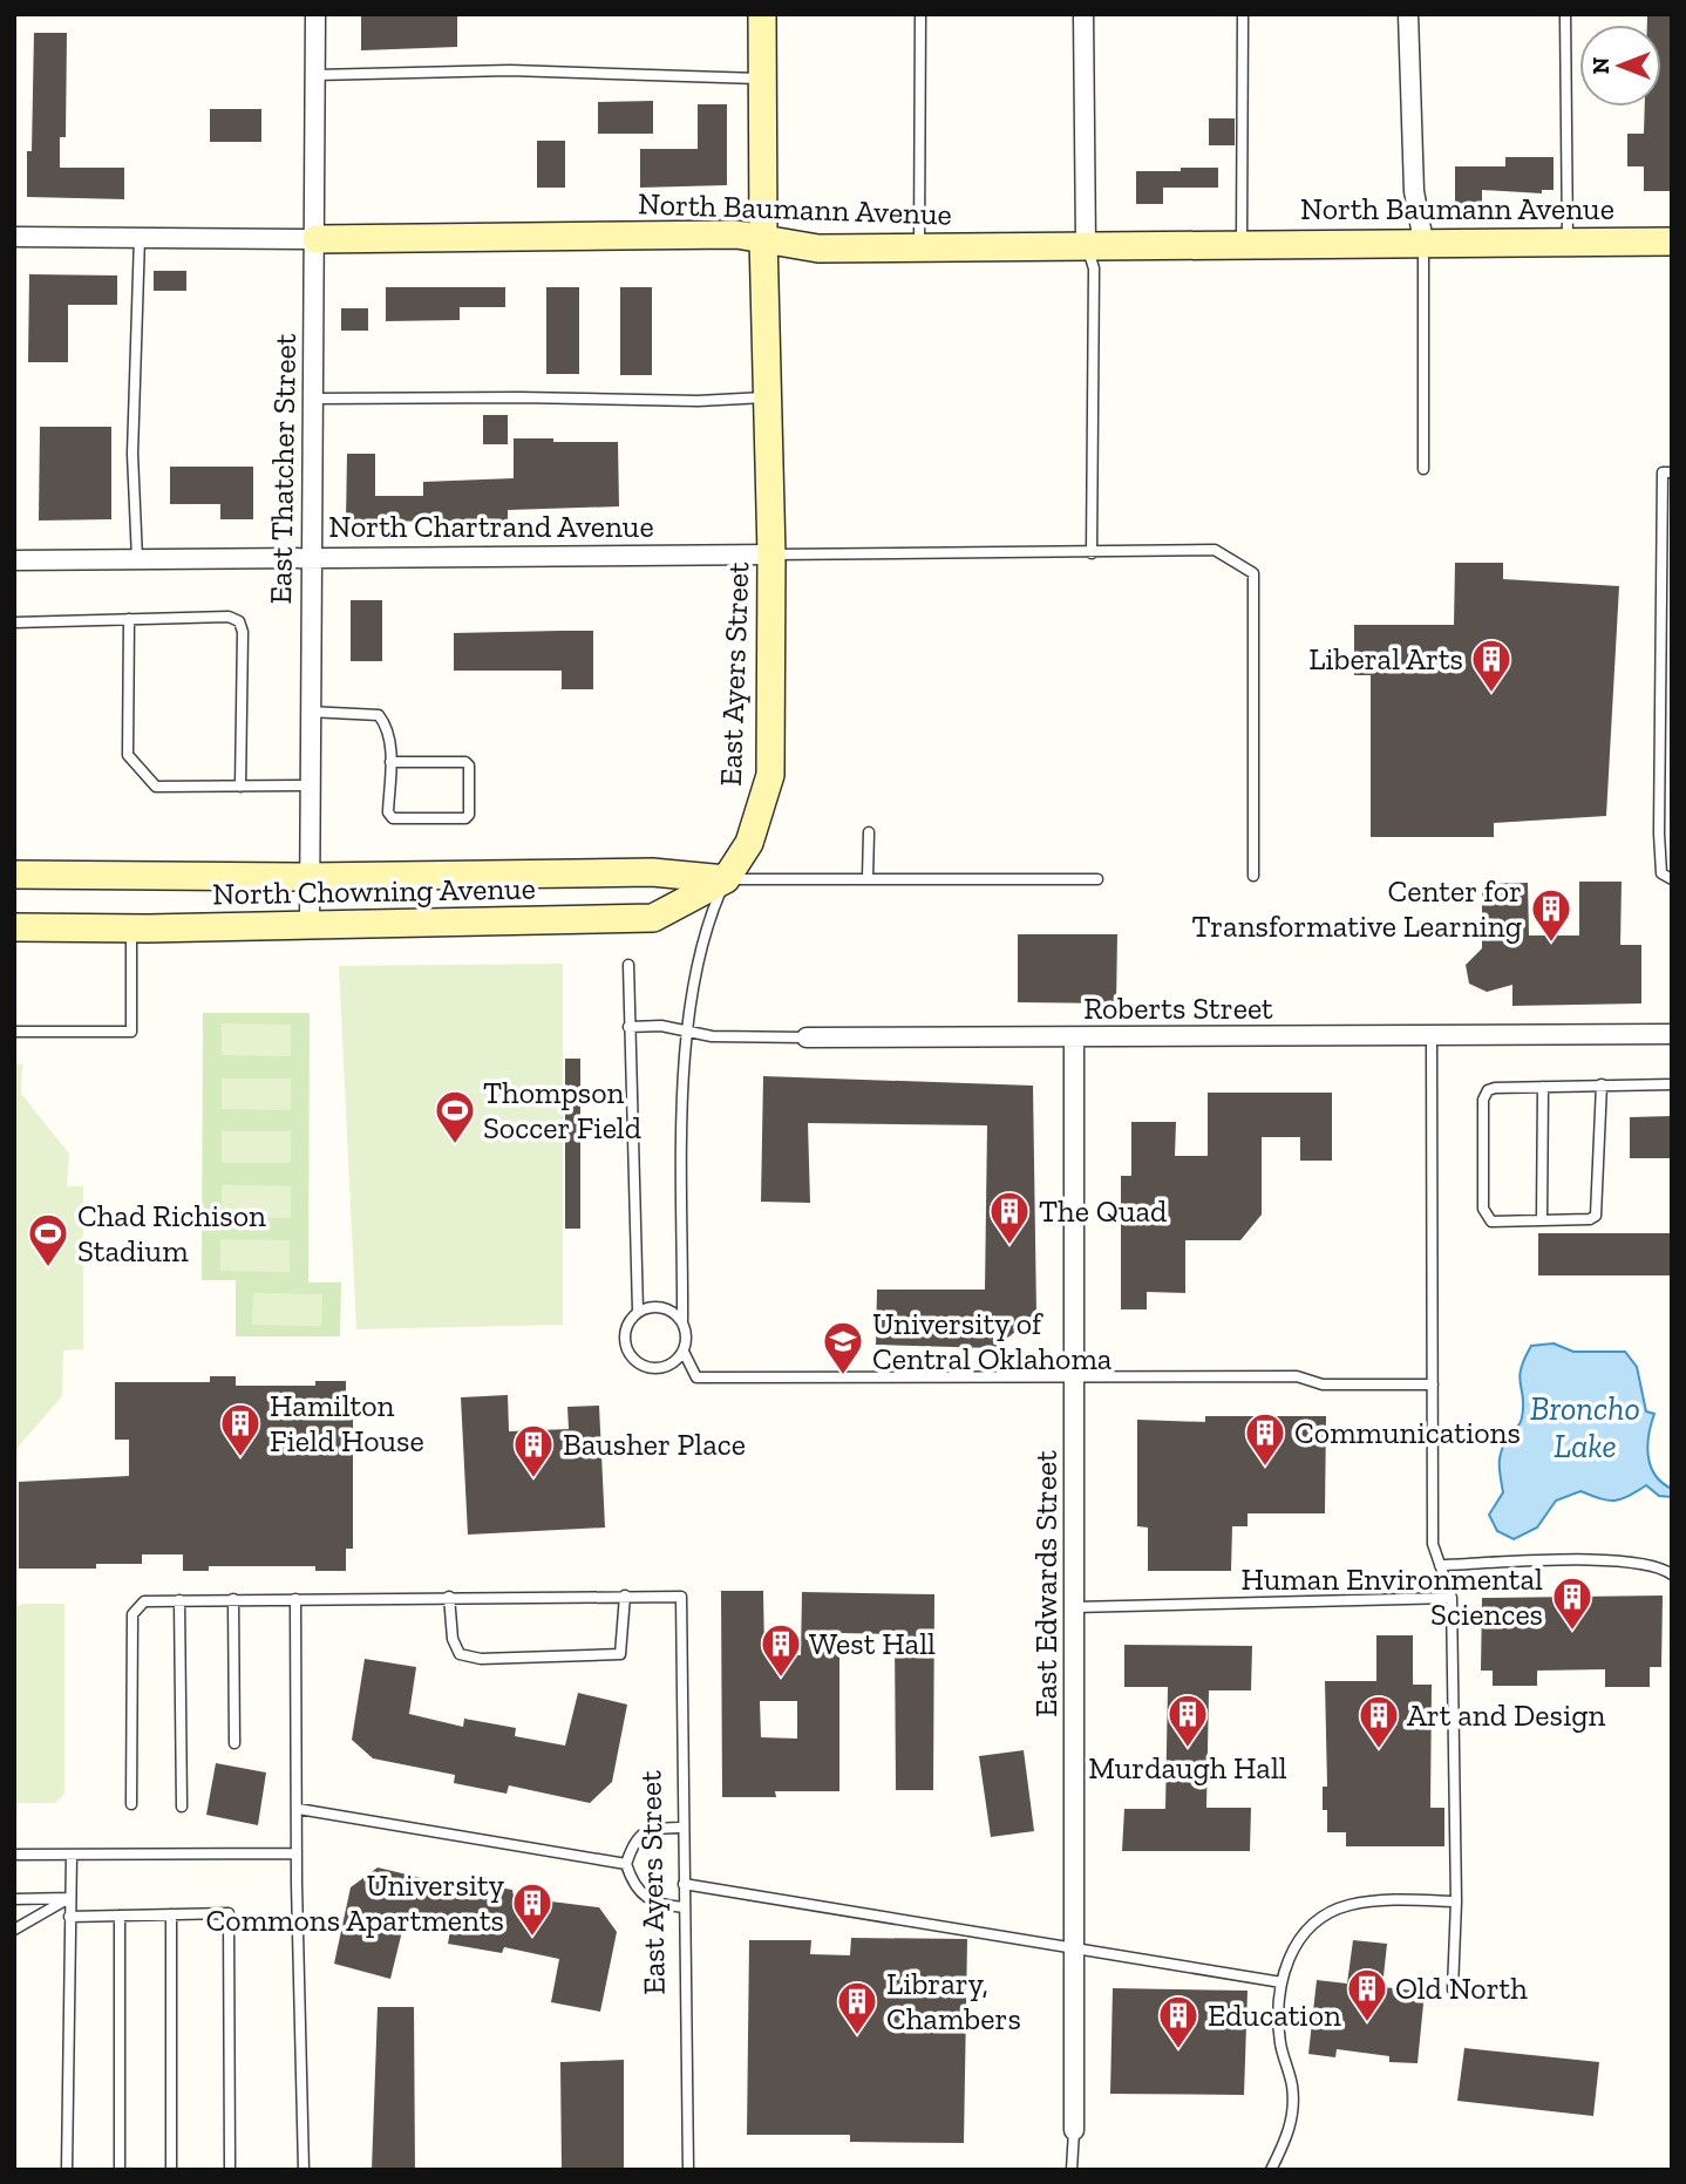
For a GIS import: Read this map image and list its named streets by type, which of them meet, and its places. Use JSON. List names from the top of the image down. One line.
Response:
{"streets":{"street":["North Baumann Avenue","East Thatcher Street","North Chartrand Avenue","East Ayers Street","North Chowning Avenue","Roberts Street","East Edwards Street"]},"crossings":[["North Baumann Avenue","East Thatcher Street"],["North Baumann Avenue","East Ayers Street"],["East Thatcher Street","North Chartrand Avenue"],["East Thatcher Street","North Chowning Avenue"],["North Chartrand Avenue","East Ayers Street"],["East Ayers Street","North Chowning Avenue"],["East Ayers Street","Roberts Street"],["Roberts Street","East Edwards Street"]],"water":["Broncho Lake"],"places":{"building":["Liberal Arts","Center for Transformative Learning","The Quad","Hamilton Field House","Communications","Bausher Place","Human Environmental Sciences","West Hall","Murdaugh Hall","Art and Design","University Commons Apartments","Old North","Library, Chambers","Education"],"sports":["Thompson Soccer Field","Chad Richison Stadium"],"school or university":["University of Central Oklahoma"]},"north":"left"}
